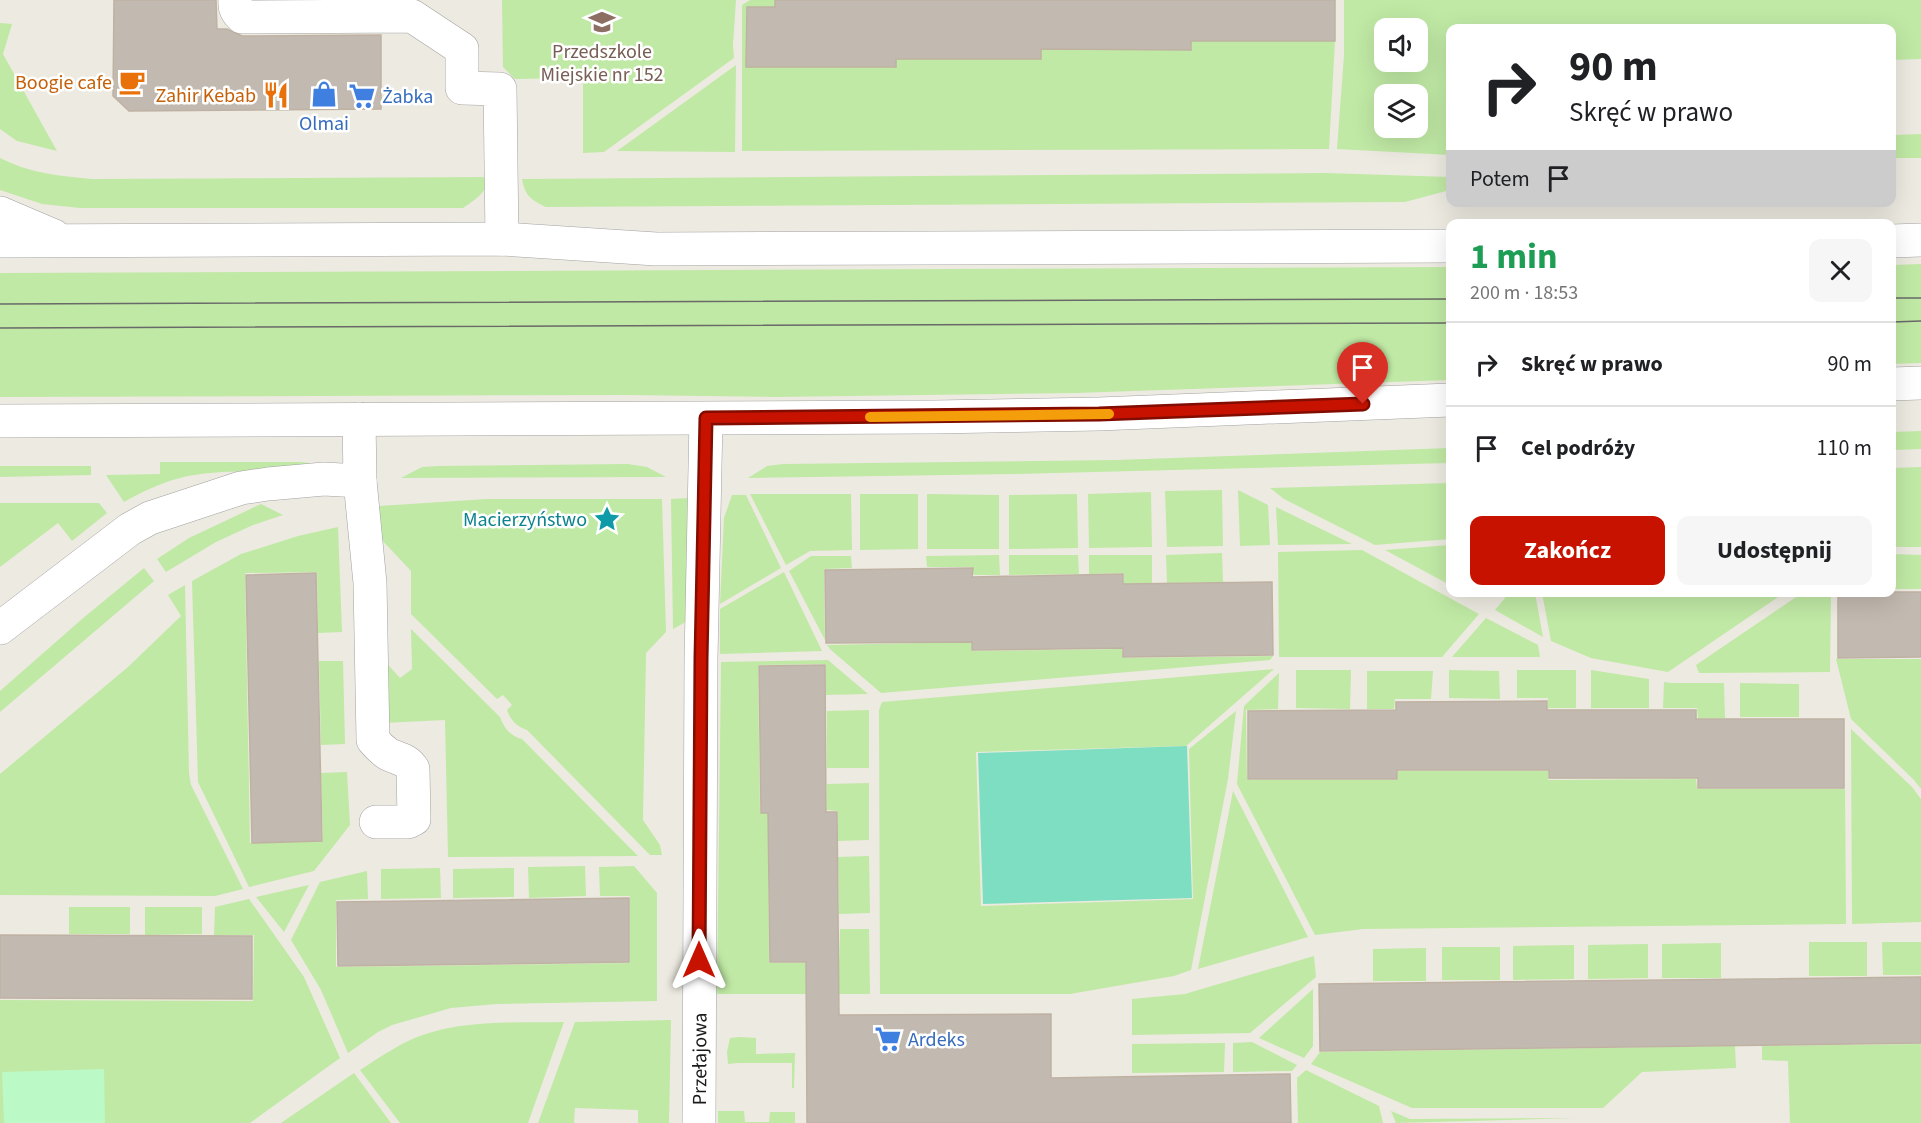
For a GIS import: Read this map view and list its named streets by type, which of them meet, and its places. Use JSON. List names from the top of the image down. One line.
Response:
{"streets":{"street":["Przełajowa"]},"places":{"school or university":["Przedszkole Miejskie nr 152"],"cafe":["Boogie cafe"],"shop":["Olmai"],"restaurant":["Zahir Kebab"],"supermarket":["Żabka","Ardeks"],"place":["Macierzyństwo"]},"page":{"turn":["90 m","Skręć w prawo"],"then":"Potem","heading":["1 min","200 m · 18:53"],"list":[{"name":"Skręć w prawo","value":"90 m"},{"name":"Cel podróży","value":"110 m"}],"buttons":["Zakończ","Udostępnij"]}}
